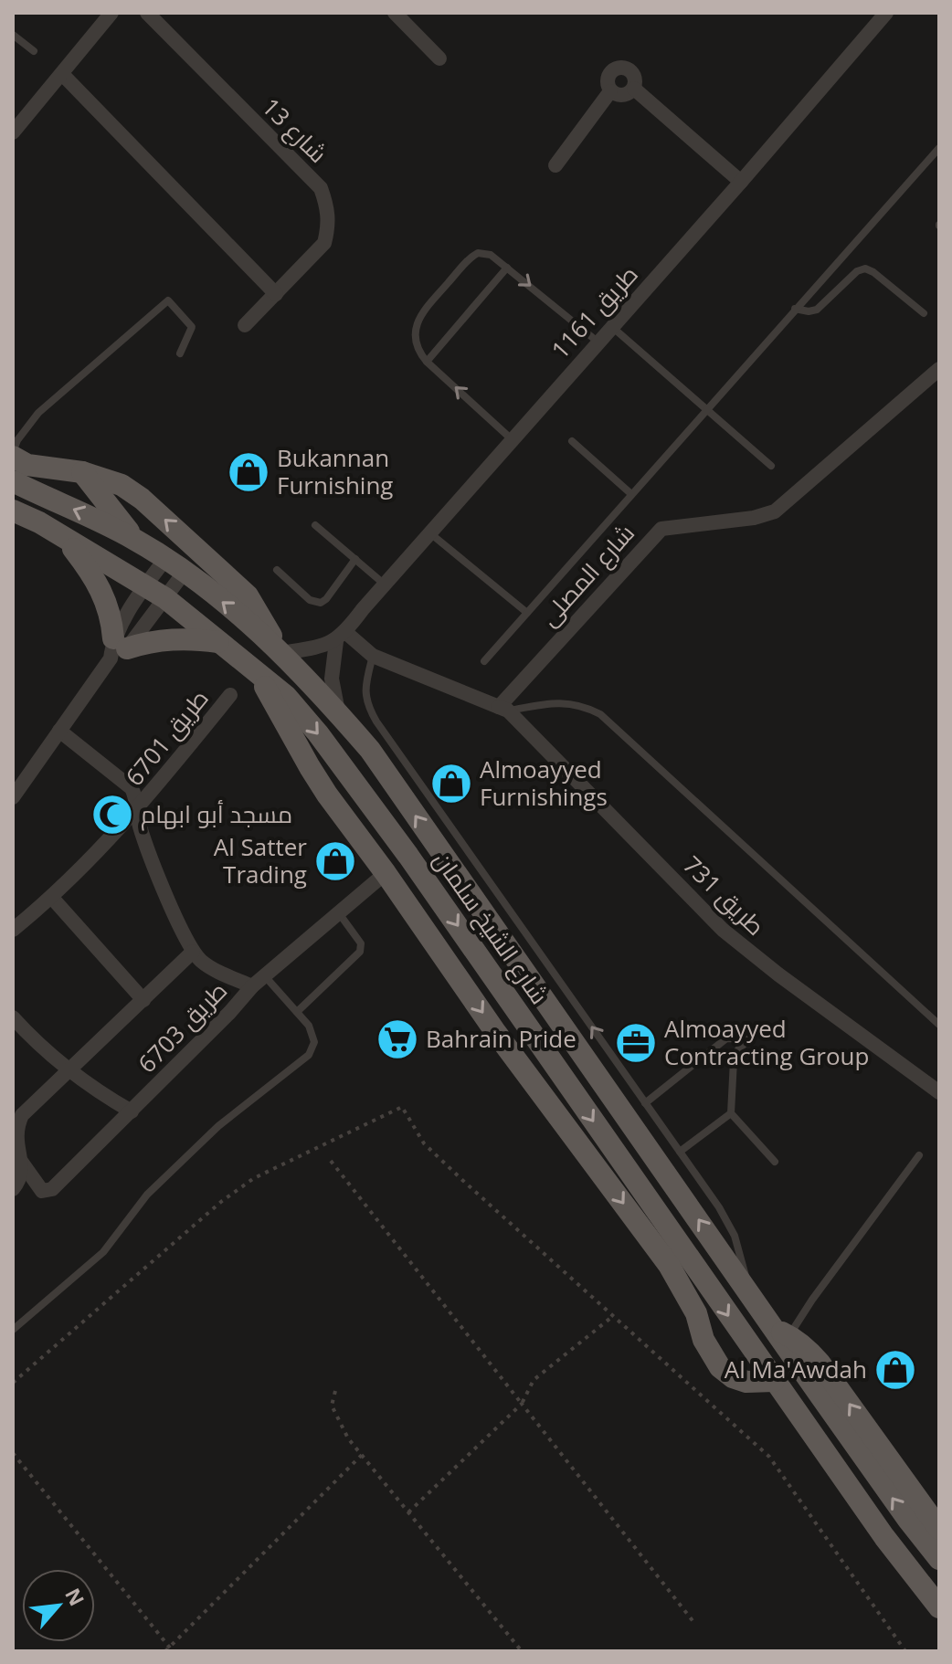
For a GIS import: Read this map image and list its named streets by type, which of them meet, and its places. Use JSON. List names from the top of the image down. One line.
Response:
{"streets":{"main road":["شارع الشيخ سلمان"],"street":["شارع 13","طريق 1161","شارع المصلى","طريق 6701","طريق 731","طريق 6703"]},"crossings":[["شارع المصلى","طريق 731"]],"places":{"shop":["Bukannan Furnishing","Almoayyed Furnishings","Al Satter Trading","Al Ma'Awdah"],"mosque":["مسجد أبو ابهام"],"supermarket":["Bahrain Pride"],"office":["Almoayyed Contracting Group"]},"north":"top right"}
